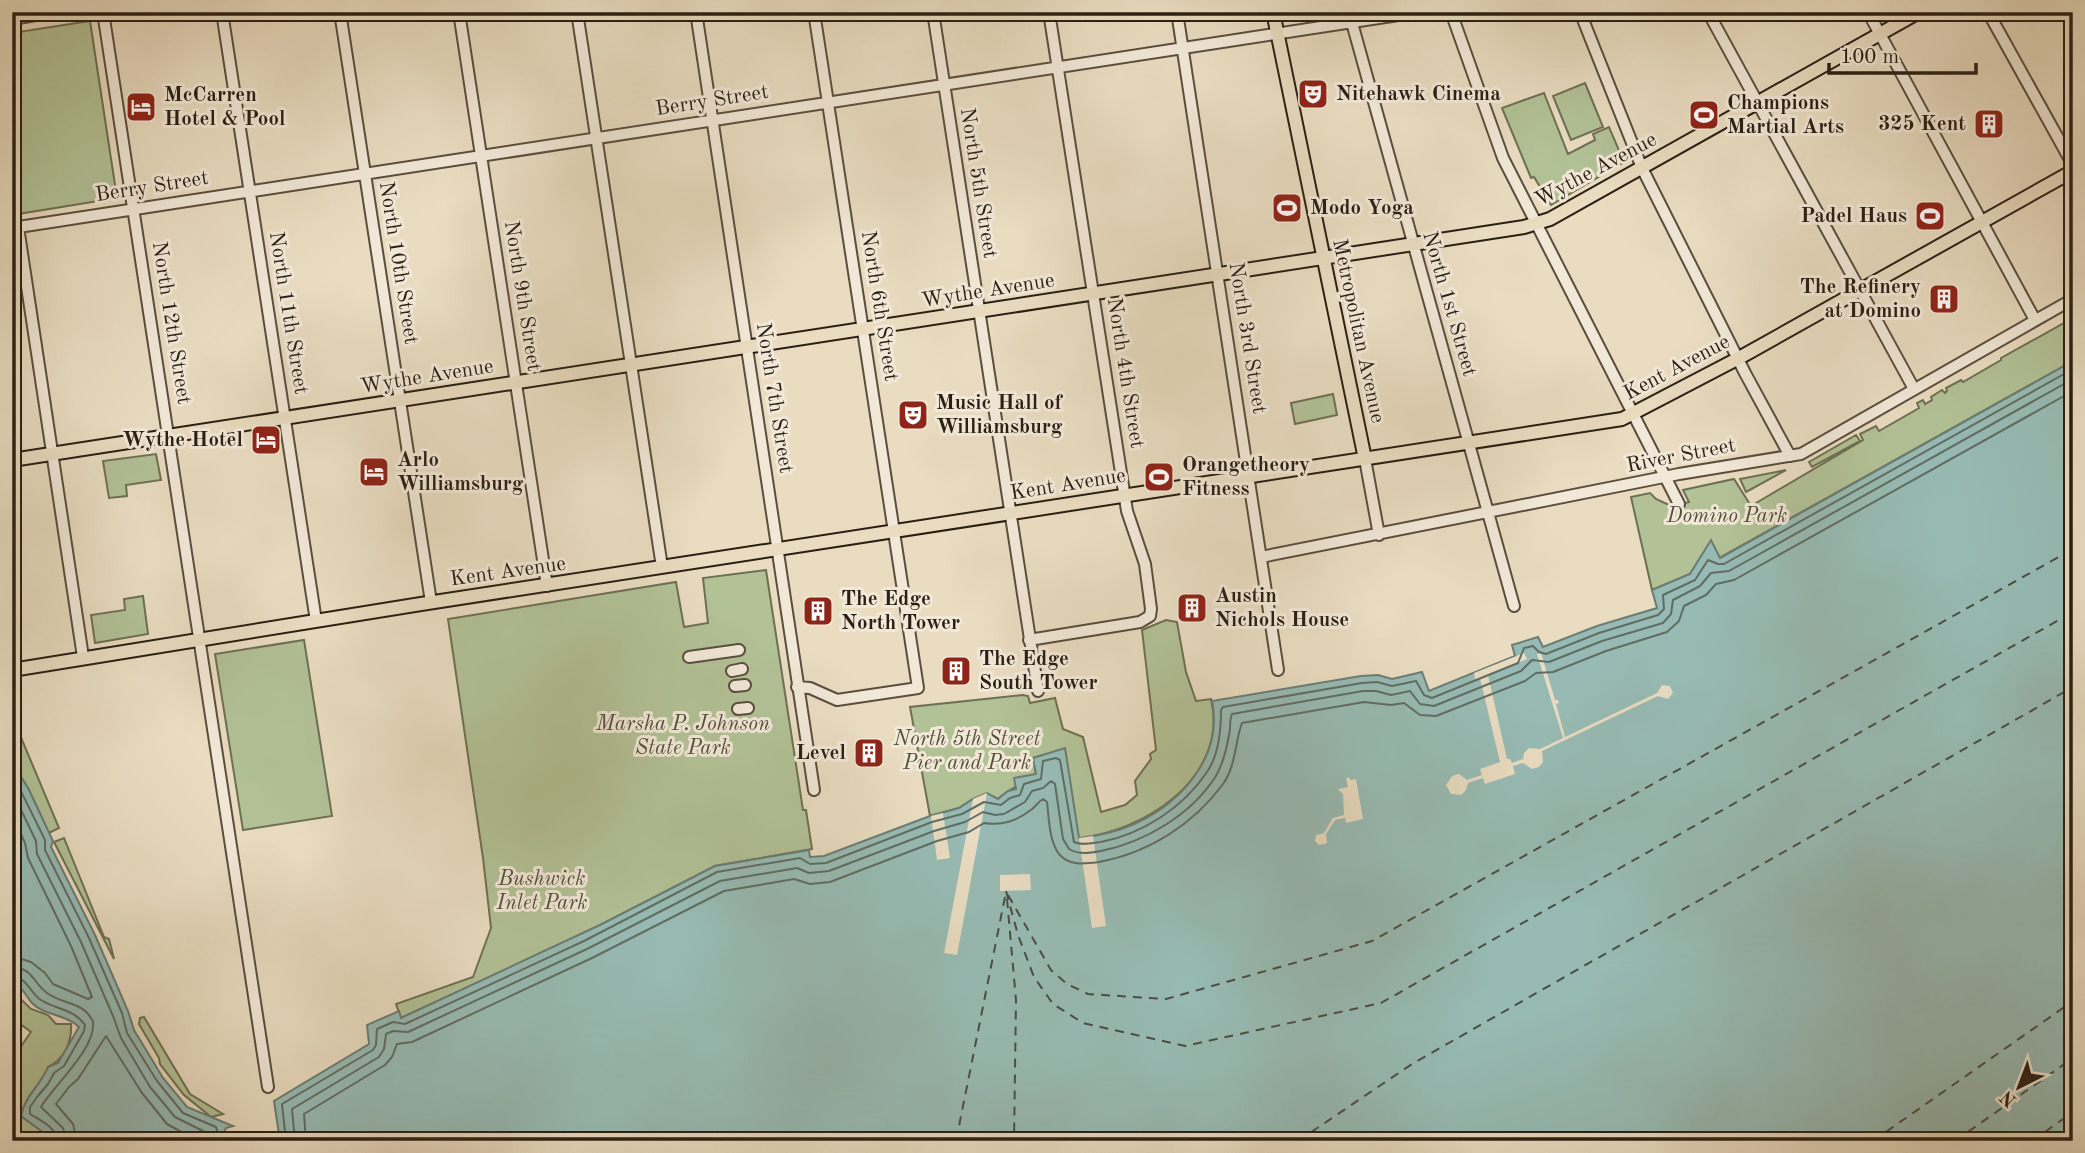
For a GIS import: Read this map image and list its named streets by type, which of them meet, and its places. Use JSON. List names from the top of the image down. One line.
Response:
{"streets":{"main road":["Wythe Avenue","Metropolitan Avenue","Kent Avenue"],"street":["Berry Street","North 5th Street","North 10th Street","North 9th Street","North 1st Street","North 6th Street","North 11th Street","North 12th Street","North 3rd Street","North 4th Street","North 7th Street","River Street"]},"crossings":[["Berry Street","North 5th Street"],["Berry Street","North 10th Street"],["Berry Street","North 9th Street"],["Berry Street","North 1st Street"],["Berry Street","North 6th Street"],["Berry Street","North 11th Street"],["Berry Street","North 12th Street"],["Berry Street","Metropolitan Avenue"],["Berry Street","North 3rd Street"],["Berry Street","North 4th Street"],["Berry Street","North 7th Street"],["Wythe Avenue","North 5th Street"],["Wythe Avenue","North 10th Street"],["Wythe Avenue","North 9th Street"],["Wythe Avenue","North 1st Street"],["Wythe Avenue","North 6th Street"],["Wythe Avenue","North 11th Street"],["Wythe Avenue","North 12th Street"],["Wythe Avenue","Metropolitan Avenue"],["Wythe Avenue","North 3rd Street"],["Wythe Avenue","North 4th Street"],["Wythe Avenue","North 7th Street"],["North 5th Street","Kent Avenue"],["North 5th Street","North 4th Street"],["North 10th Street","Kent Avenue"],["North 9th Street","Kent Avenue"],["North 1st Street","Kent Avenue"],["North 1st Street","River Street"],["North 6th Street","Kent Avenue"],["North 6th Street","North 7th Street"],["North 11th Street","Kent Avenue"],["North 12th Street","Kent Avenue"],["Metropolitan Avenue","Kent Avenue"],["Metropolitan Avenue","River Street"],["North 3rd Street","Kent Avenue"],["North 3rd Street","River Street"],["Kent Avenue","North 4th Street"],["Kent Avenue","North 7th Street"]],"parks":["Domino Park","Marsha P. Johnson State Park","North 5th Street Pier and Park","Bushwick Inlet Park"],"places":{"theatre":["Nitehawk Cinema","Music Hall of Williamsburg"],"hotel":["McCarren Hotel & Pool","Wythe Hotel","Arlo Williamsburg"],"sports":["Champions Martial Arts","Modo Yoga","Padel Haus","Orangetheory Fitness"],"building":["325 Kent","The Refinery at Domino","Austin Nichols House","The Edge North Tower","The Edge South Tower","Level"]},"scale_bar":"100 m","north":"bottom left"}
